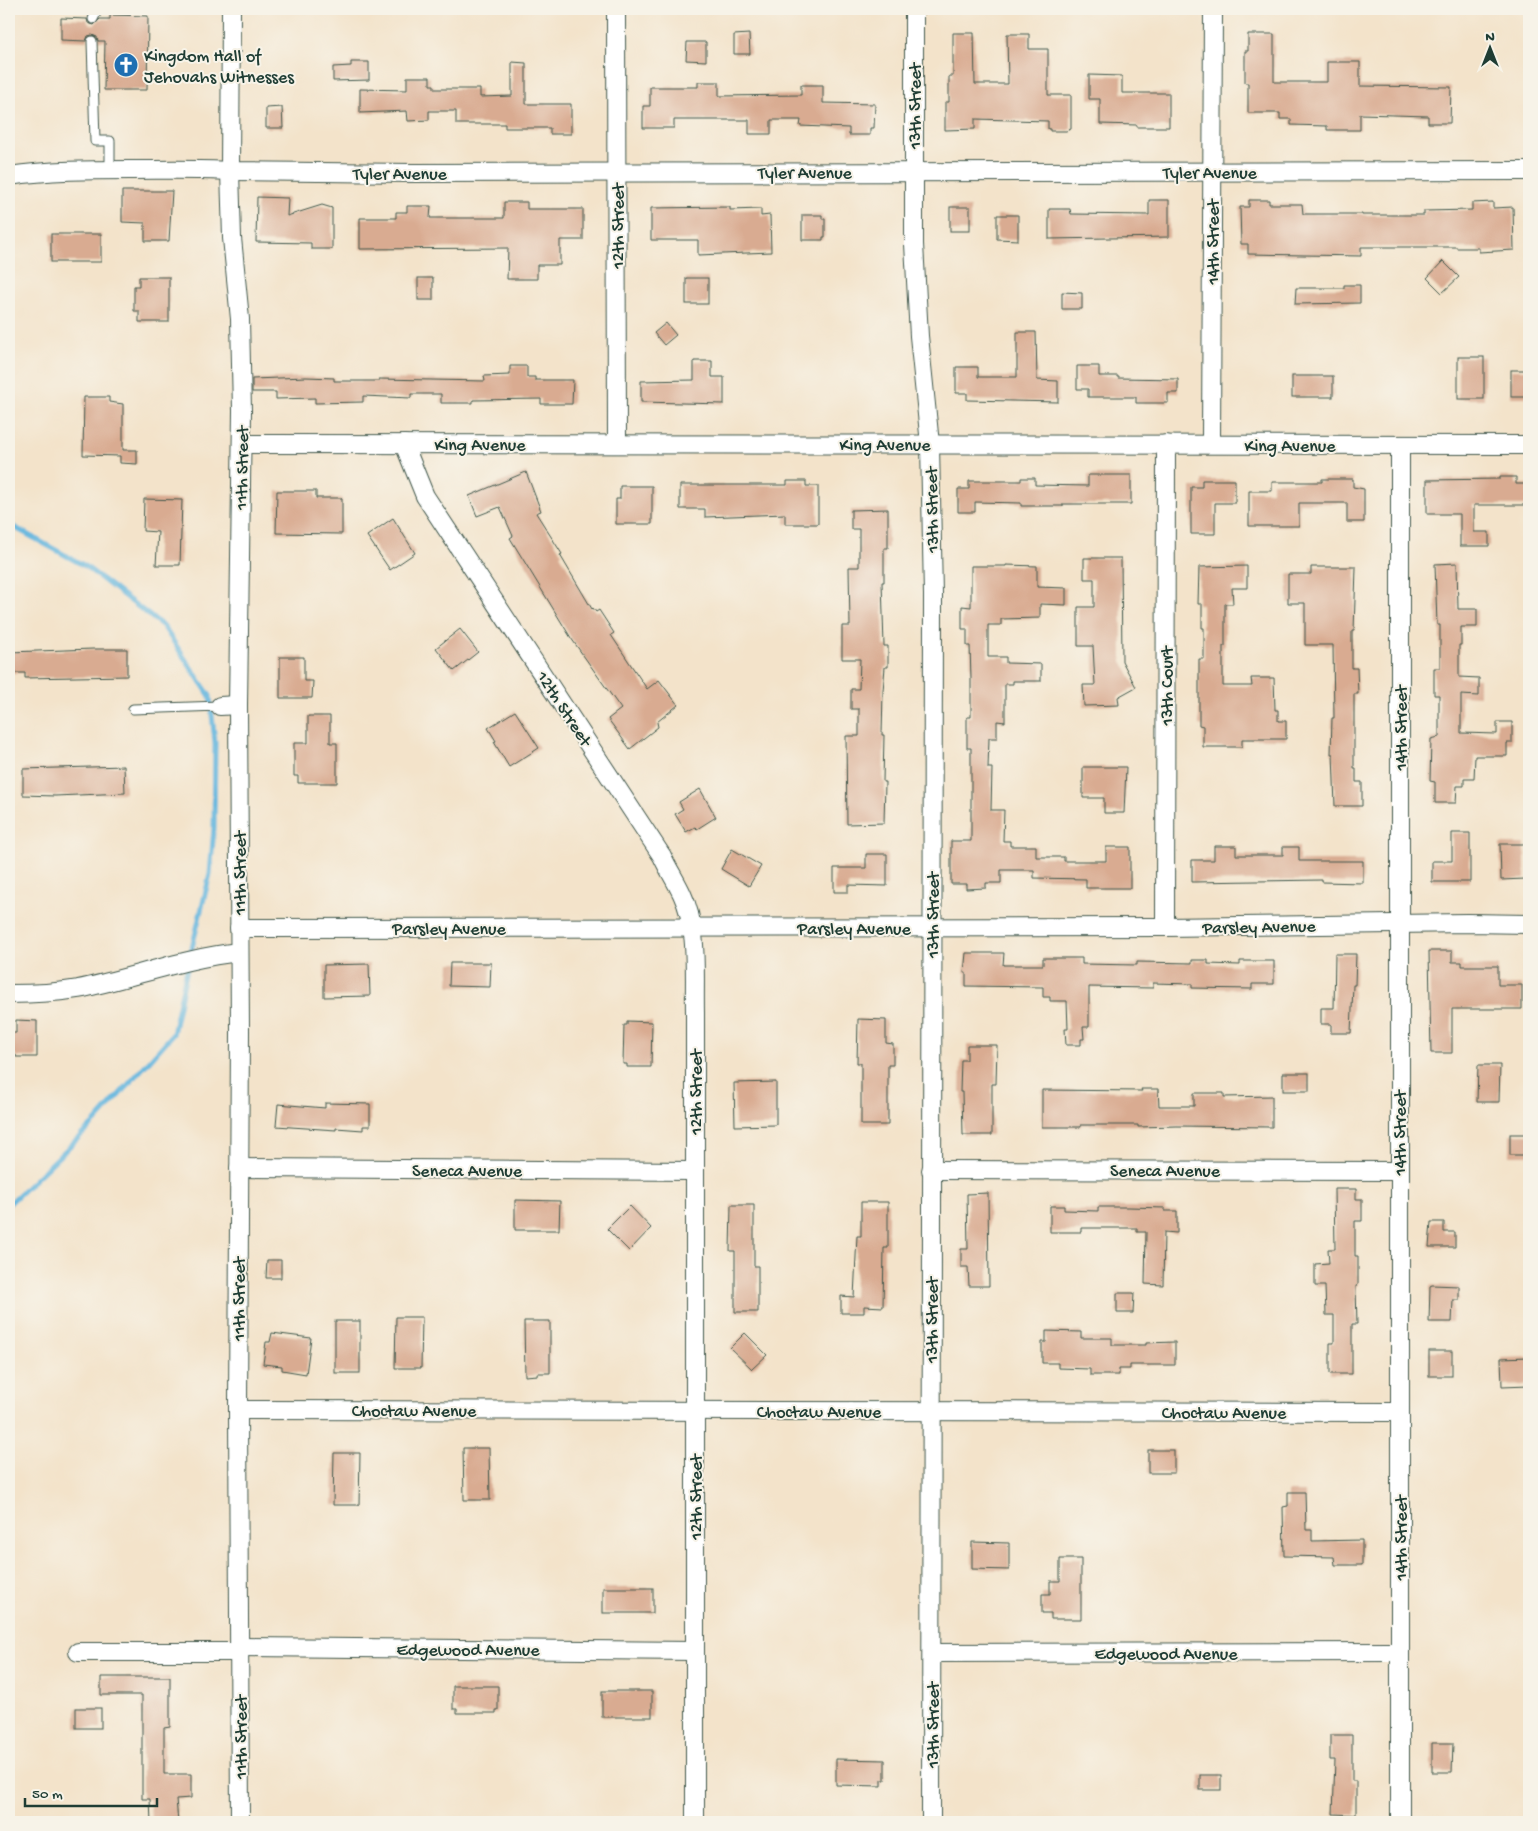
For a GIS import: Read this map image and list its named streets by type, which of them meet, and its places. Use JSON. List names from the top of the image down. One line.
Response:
{"streets":{"street":["13th Street","Tyler Avenue","12th Street","14th Street","King Avenue","11th Street","13th Court","Parsley Avenue","Seneca Avenue","Choctaw Avenue","Edgewood Avenue"]},"crossings":[["13th Street","Tyler Avenue"],["13th Street","King Avenue"],["13th Street","Parsley Avenue"],["13th Street","Seneca Avenue"],["13th Street","Choctaw Avenue"],["13th Street","Edgewood Avenue"],["Tyler Avenue","12th Street"],["Tyler Avenue","14th Street"],["Tyler Avenue","11th Street"],["12th Street","King Avenue"],["12th Street","Parsley Avenue"],["12th Street","Seneca Avenue"],["12th Street","Choctaw Avenue"],["12th Street","Edgewood Avenue"],["14th Street","King Avenue"],["14th Street","Parsley Avenue"],["14th Street","Seneca Avenue"],["14th Street","Choctaw Avenue"],["14th Street","Edgewood Avenue"],["King Avenue","11th Street"],["King Avenue","13th Court"],["11th Street","Parsley Avenue"],["11th Street","Seneca Avenue"],["11th Street","Choctaw Avenue"],["11th Street","Edgewood Avenue"],["13th Court","Parsley Avenue"]],"places":{"church":["Kingdom Hall of Jehovahs Witnesses"]},"scale_bar":"50 m","north":"top"}
